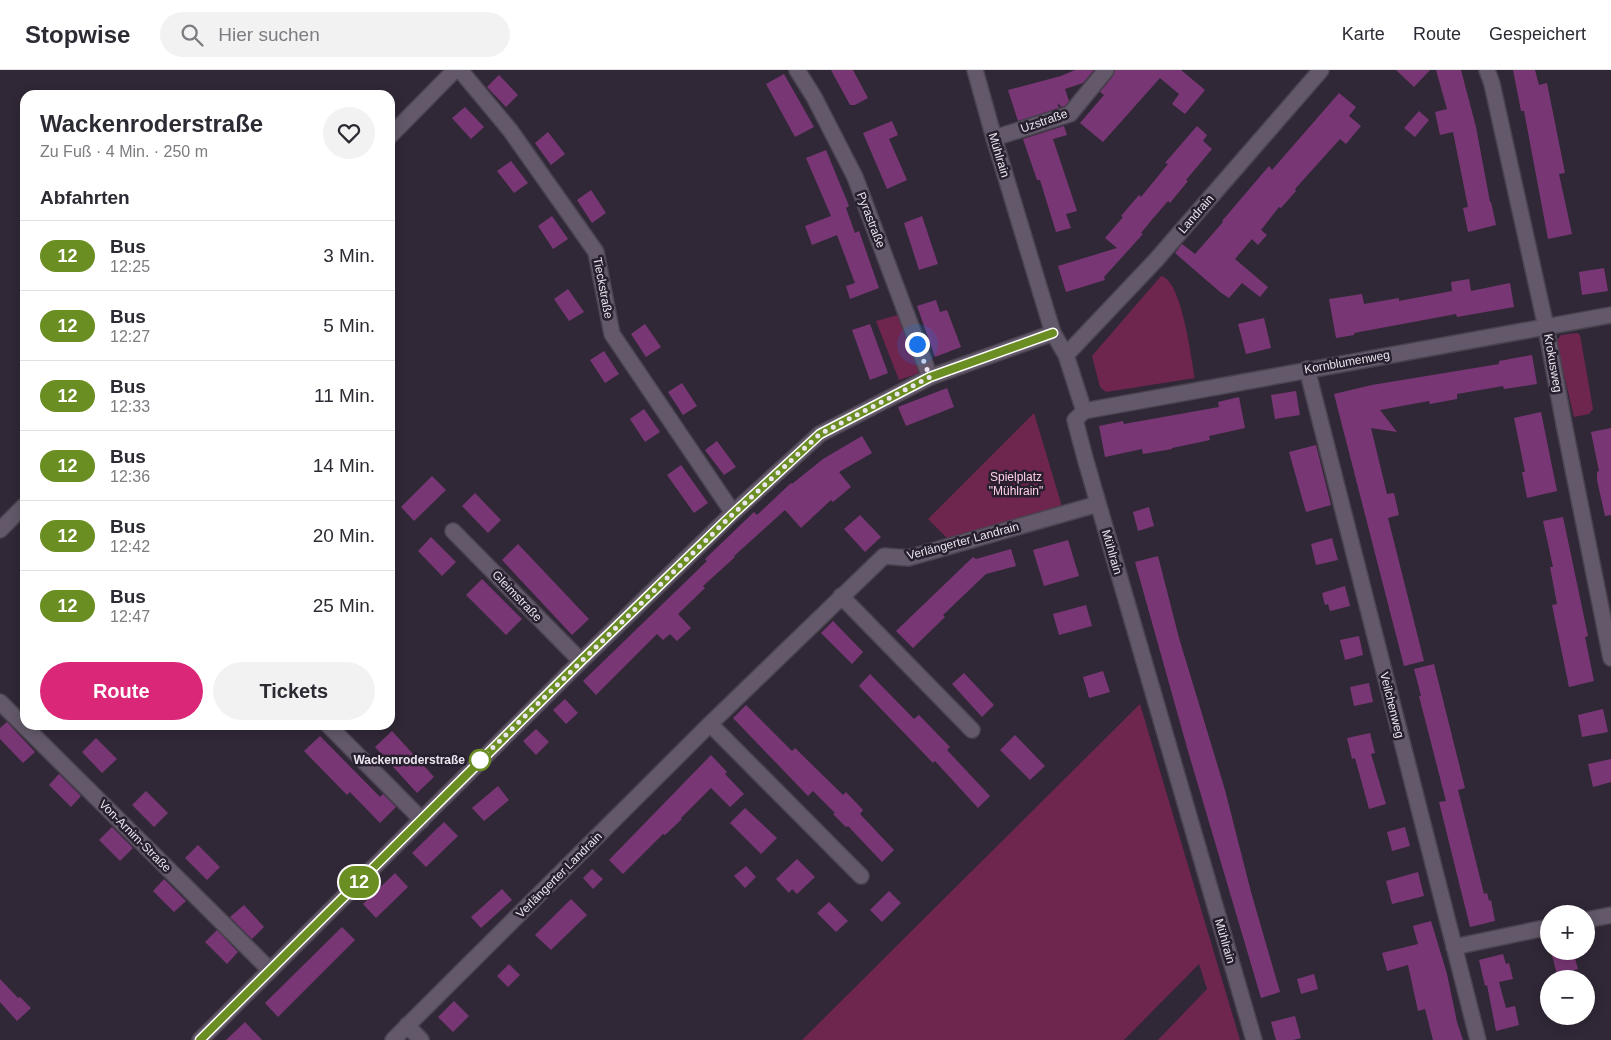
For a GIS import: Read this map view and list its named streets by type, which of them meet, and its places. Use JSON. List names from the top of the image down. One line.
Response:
{"streets":{"street":["Uzstraße","Mühlrain","Landrain","Pyrastraße","Tieckstraße","Kornblumenweg","Krokusweg","Verlängerter Landrain","Gleimstraße","Veilchenweg","Von-Arnim-Straße"]},"crossings":[["Uzstraße","Mühlrain"],["Mühlrain","Landrain"],["Mühlrain","Kornblumenweg"],["Mühlrain","Verlängerter Landrain"],["Kornblumenweg","Krokusweg"],["Kornblumenweg","Veilchenweg"]],"parks":["Spielplatz \"Mühlrain\""],"places":["Wackenroderstraße"],"lines":["bus line 12"],"page":{"header":"Stopwise","search":"Hier suchen","nav":["Karte","Route","Gespeichert"],"on_map":"12","heading":[["Wackenroderstraße","Zu Fuß · 4 Min. · 250 m"],"Abfahrten"],"list":[{"mark":"12","name":"Bus","note":"12:25","value":"3 Min."},{"mark":"12","name":"Bus","note":"12:27","value":"5 Min."},{"mark":"12","name":"Bus","note":"12:33","value":"11 Min."},{"mark":"12","name":"Bus","note":"12:36","value":"14 Min."},{"mark":"12","name":"Bus","note":"12:42","value":"20 Min."},{"mark":"12","name":"Bus","note":"12:47","value":"25 Min."}],"buttons":["Route","Tickets"],"map_buttons":["+","−"]}}
